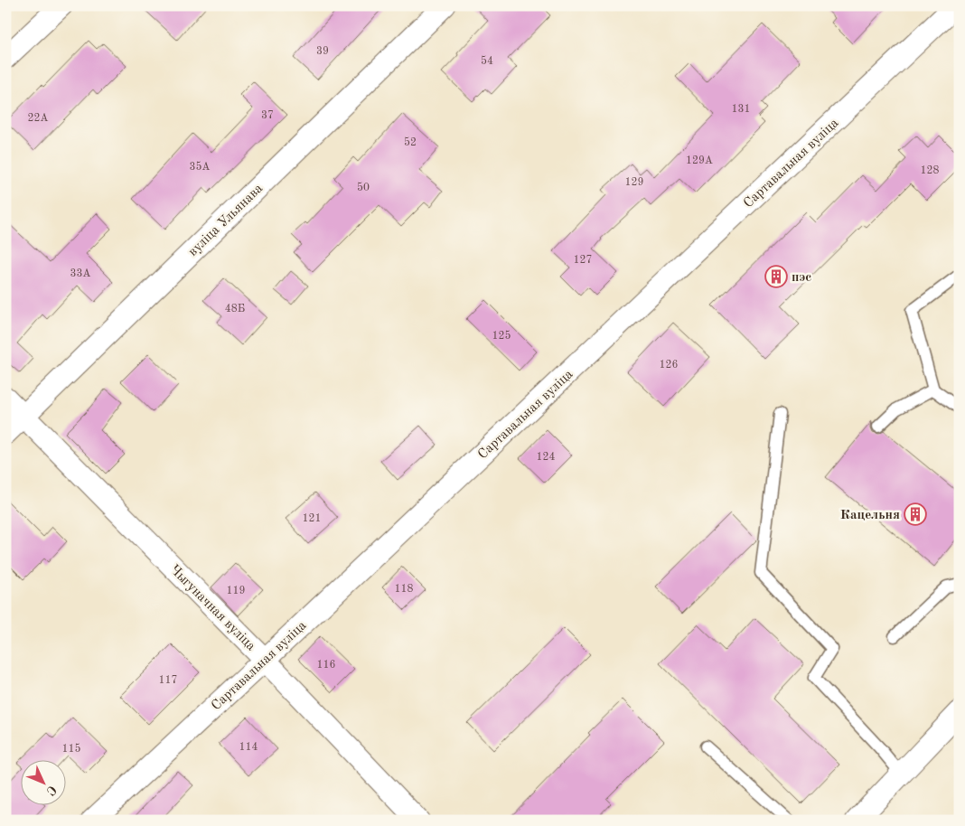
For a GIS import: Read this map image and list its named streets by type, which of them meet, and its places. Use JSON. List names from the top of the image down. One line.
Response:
{"streets":{"street":["Сартавальная вуліца","вуліца Ульянава","Чыгуначная вуліца"]},"crossings":[["Сартавальная вуліца","Чыгуначная вуліца"],["вуліца Ульянава","Чыгуначная вуліца"]],"places":{"building":["пэс","Кацельня"]},"house_numbers":["39","54","131","37","22А","52","129А","35А","128","129","50","127","33А","48Б","125","126","124","121","118","119","116","117","114","115"],"north":"bottom right"}
